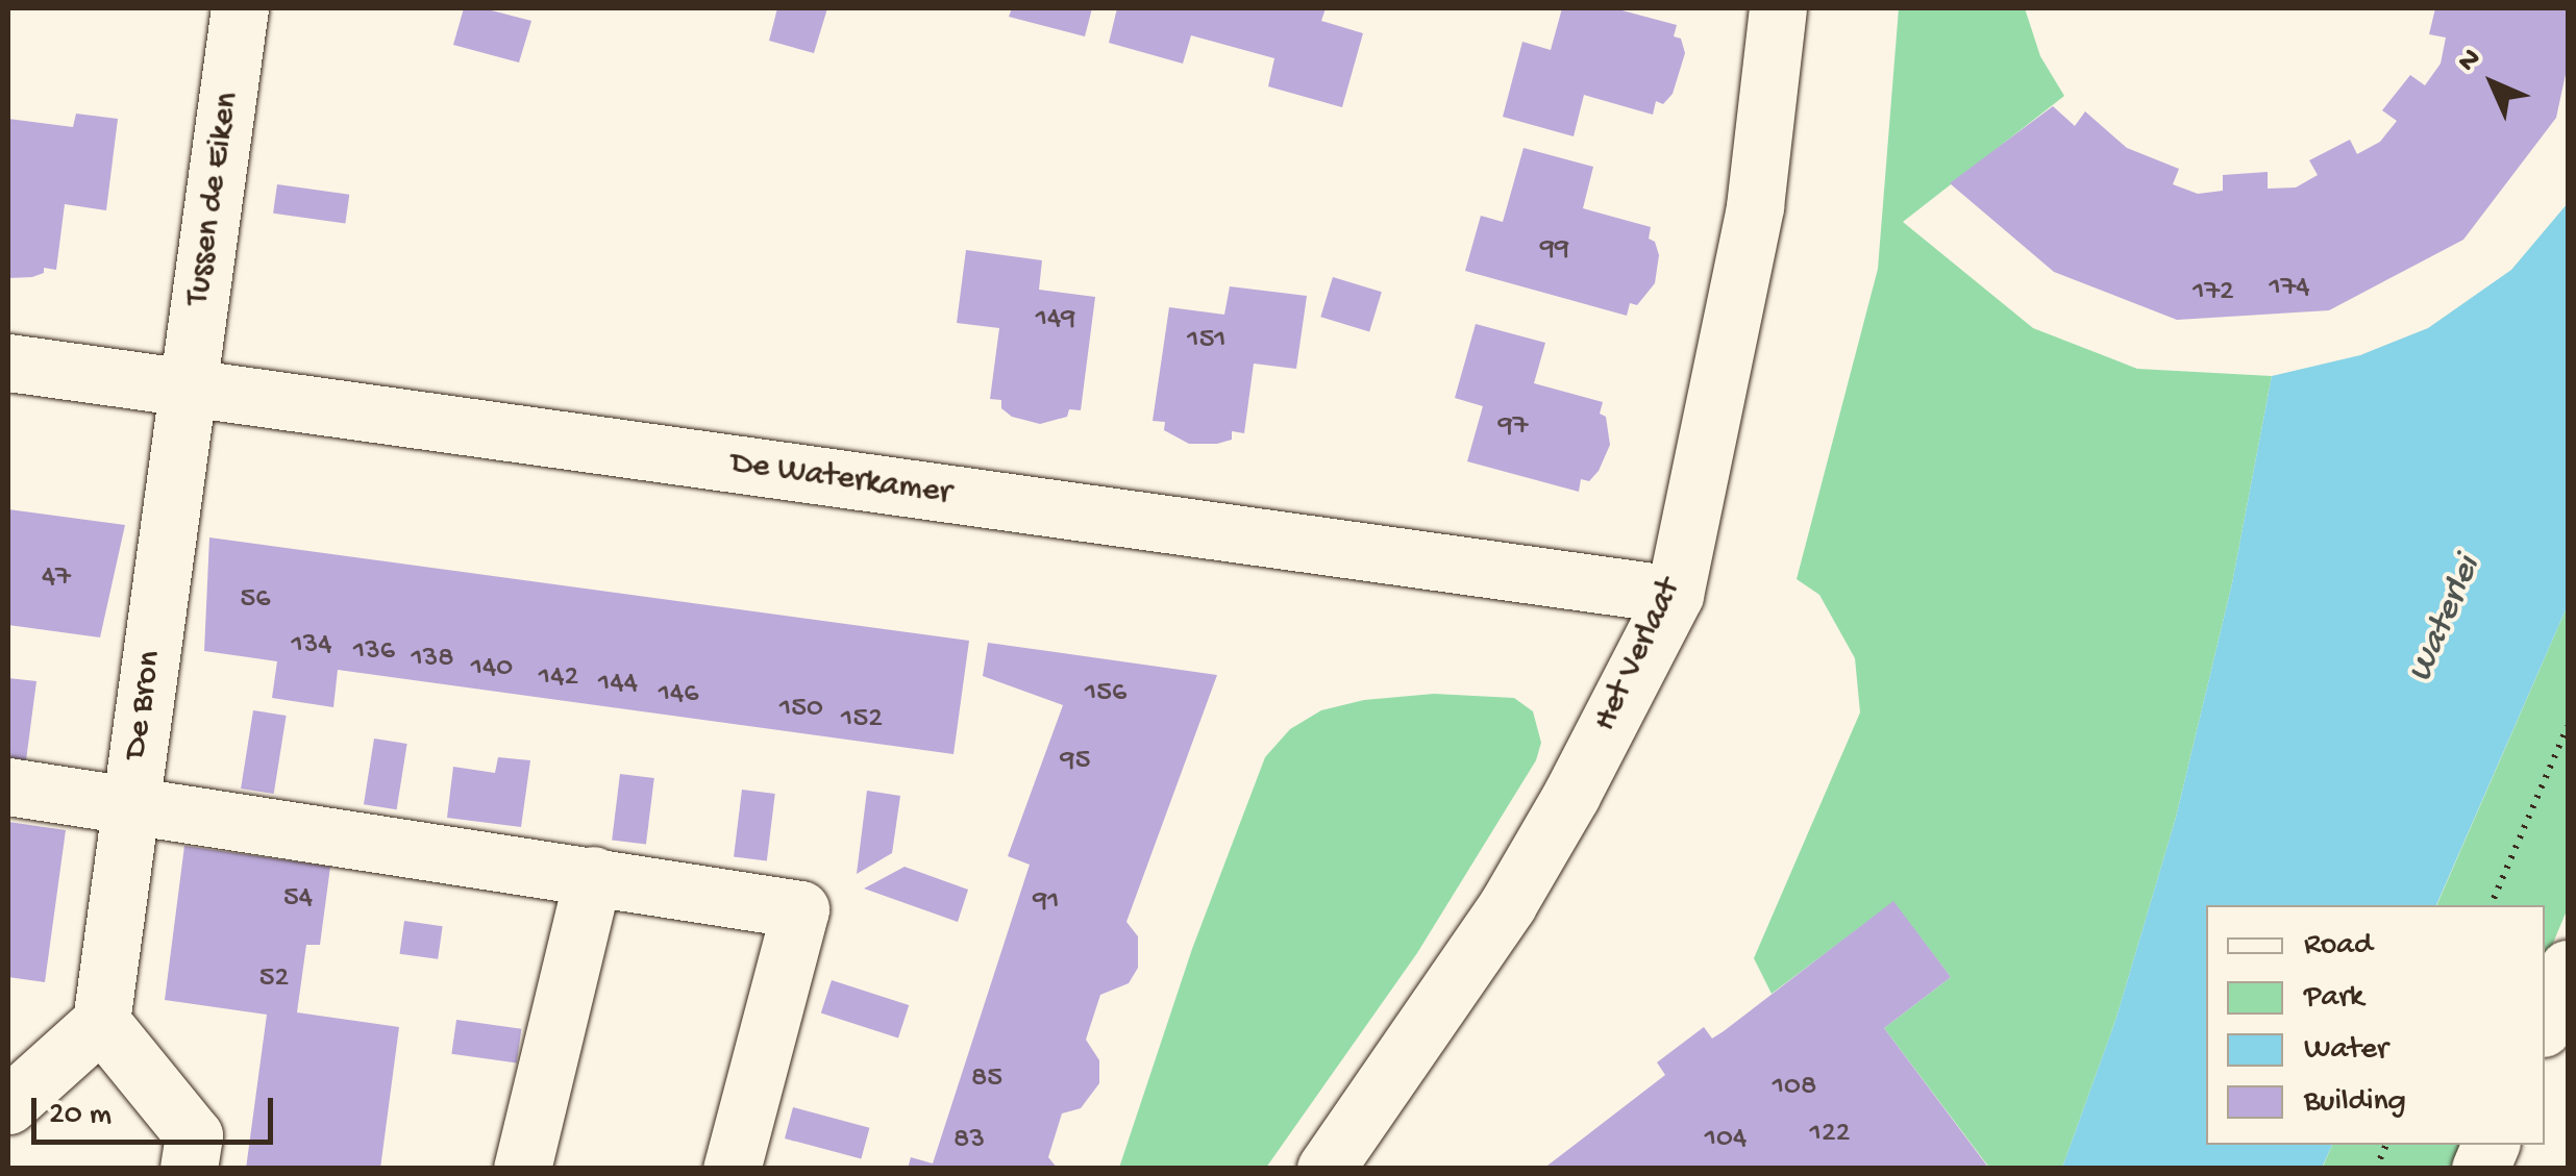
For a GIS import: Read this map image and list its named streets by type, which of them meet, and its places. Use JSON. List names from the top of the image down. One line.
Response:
{"streets":{"street":["Tussen de Eiken","De Waterkamer","Het Verlaat","De Bron"]},"crossings":[["Tussen de Eiken","De Waterkamer"],["Tussen de Eiken","De Bron"],["De Waterkamer","Het Verlaat"],["De Waterkamer","De Bron"]],"water":["Waterlei"],"house_numbers":["99","174","172","149","151","97","47","56","134","136","138","140","142","144","156","146","150","152","95","54","91","52","85","108","122","104","83"],"legend":["Road","Park","Water","Building"],"scale_bar":"20 m","north":"top left"}
